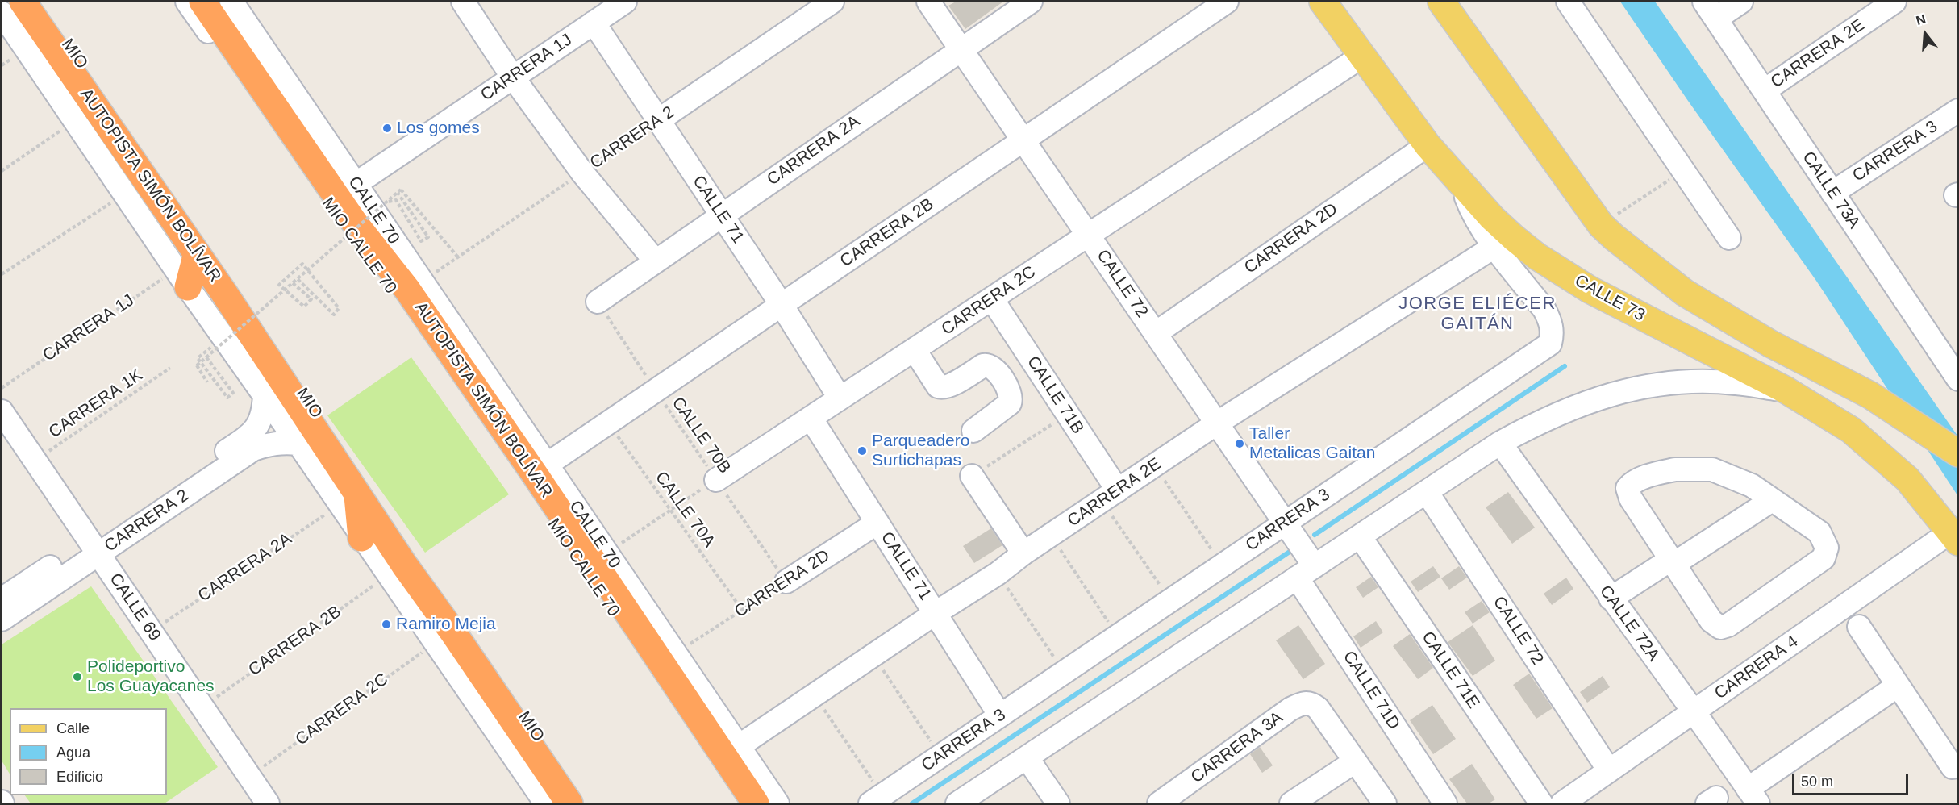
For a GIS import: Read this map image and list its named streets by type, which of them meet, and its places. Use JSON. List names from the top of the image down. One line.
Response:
{"streets":{"highway":["AUTOPISTA SIMÓN BOLÍVAR"],"main road":["CALLE 73"],"street":["MIO","CARRERA 2E","CARRERA 1J","CARRERA 2","CARRERA 2A","CARRERA 3","CALLE 73A","CALLE 71","CALLE 70","CARRERA 2B","CARRERA 2D","MIO CALLE 70","CALLE 72","CARRERA 2C","CALLE 71B","CALLE 69","CALLE 72A","CARRERA 4","CALLE 71E","CALLE 71D","CARRERA 3A"],"path":["CARRERA 1K","CALLE 70B","CALLE 70A"]},"crossings":[["CARRERA 2E","CARRERA 3"],["CARRERA 2E","CALLE 73A"],["CARRERA 2E","CALLE 71"],["CARRERA 2E","CALLE 70"],["CARRERA 2E","CALLE 72"],["CARRERA 2E","CALLE 71B"],["CARRERA 1J","CALLE 71"],["CARRERA 1J","CALLE 70"],["CARRERA 2","CALLE 71"],["CARRERA 2","CALLE 70"],["CARRERA 2","CALLE 69"],["CARRERA 2A","AUTOPISTA SIMÓN BOLÍVAR"],["CARRERA 2A","CALLE 71"],["CARRERA 2A","CALLE 72"],["CARRERA 2A","CALLE 70B"],["CARRERA 2A","CALLE 69"],["CARRERA 3","CALLE 73A"],["CARRERA 3","CALLE 71"],["CARRERA 3","CALLE 72"],["CARRERA 3","CALLE 73"],["AUTOPISTA SIMÓN BOLÍVAR","CARRERA 2B"],["CALLE 71","CARRERA 2B"],["CALLE 71","CARRERA 2D"],["CALLE 71","CARRERA 2C"],["CALLE 70","CARRERA 2B"],["CARRERA 2B","CALLE 72"],["CARRERA 2B","CALLE 70B"],["CARRERA 2B","CALLE 70A"],["CARRERA 2B","CALLE 69"],["CARRERA 2D","CALLE 72"],["CARRERA 2D","CALLE 73"],["CARRERA 2D","CALLE 70B"],["CARRERA 2D","CALLE 70A"],["CALLE 72","CARRERA 2C"],["CALLE 72","CARRERA 4"],["CALLE 72","CALLE 71D"],["CALLE 73","CARRERA 2C"],["CALLE 73","CARRERA 4"],["CARRERA 2C","CALLE 71B"],["CARRERA 2C","CALLE 70B"],["CARRERA 2C","CALLE 69"],["CARRERA 1K","CALLE 69"],["CALLE 72A","CARRERA 4"]],"districts":["JORGE ELIÉCER GAITÁN"],"places":["Los gomes","Taller Metalicas Gaitan","Parqueadero Surtichapas","Ramiro Mejia","Polideportivo Los Guayacanes"],"legend":["Calle","Agua","Edificio"],"scale_bar":"50 m","north":"top"}
